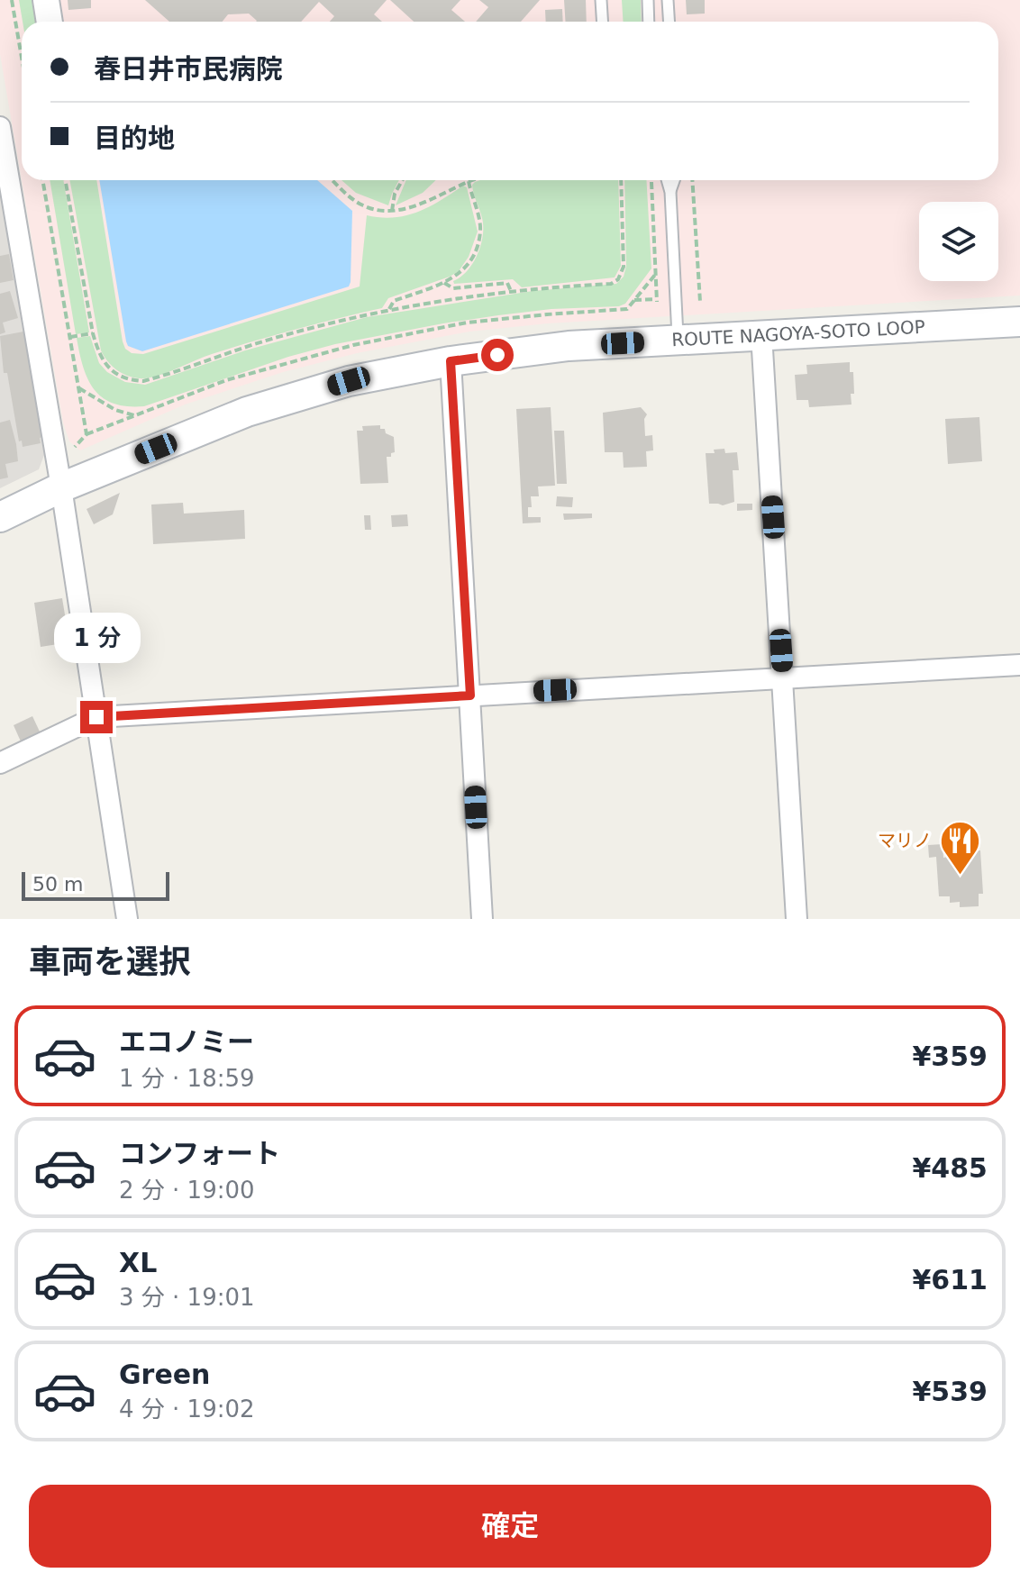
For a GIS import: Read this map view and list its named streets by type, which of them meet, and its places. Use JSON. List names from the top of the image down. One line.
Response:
{"streets":{"main road":["ROUTE NAGOYA-SOTO LOOP"]},"places":{"restaurant":["マリノ"]},"scale_bar":"50 m","page":{"banner":["春日井市民病院","目的地"],"bubble":"1 分","scale":"50 m","heading":"車両を選択","list":[{"name":"エコノミー","note":"1 分 · 18:59","value":"¥359"},{"name":"コンフォート","note":"2 分 · 19:00","value":"¥485"},{"name":"XL","note":"3 分 · 19:01","value":"¥611"},{"name":"Green","note":"4 分 · 19:02","value":"¥539"}],"buttons":"確定"}}
